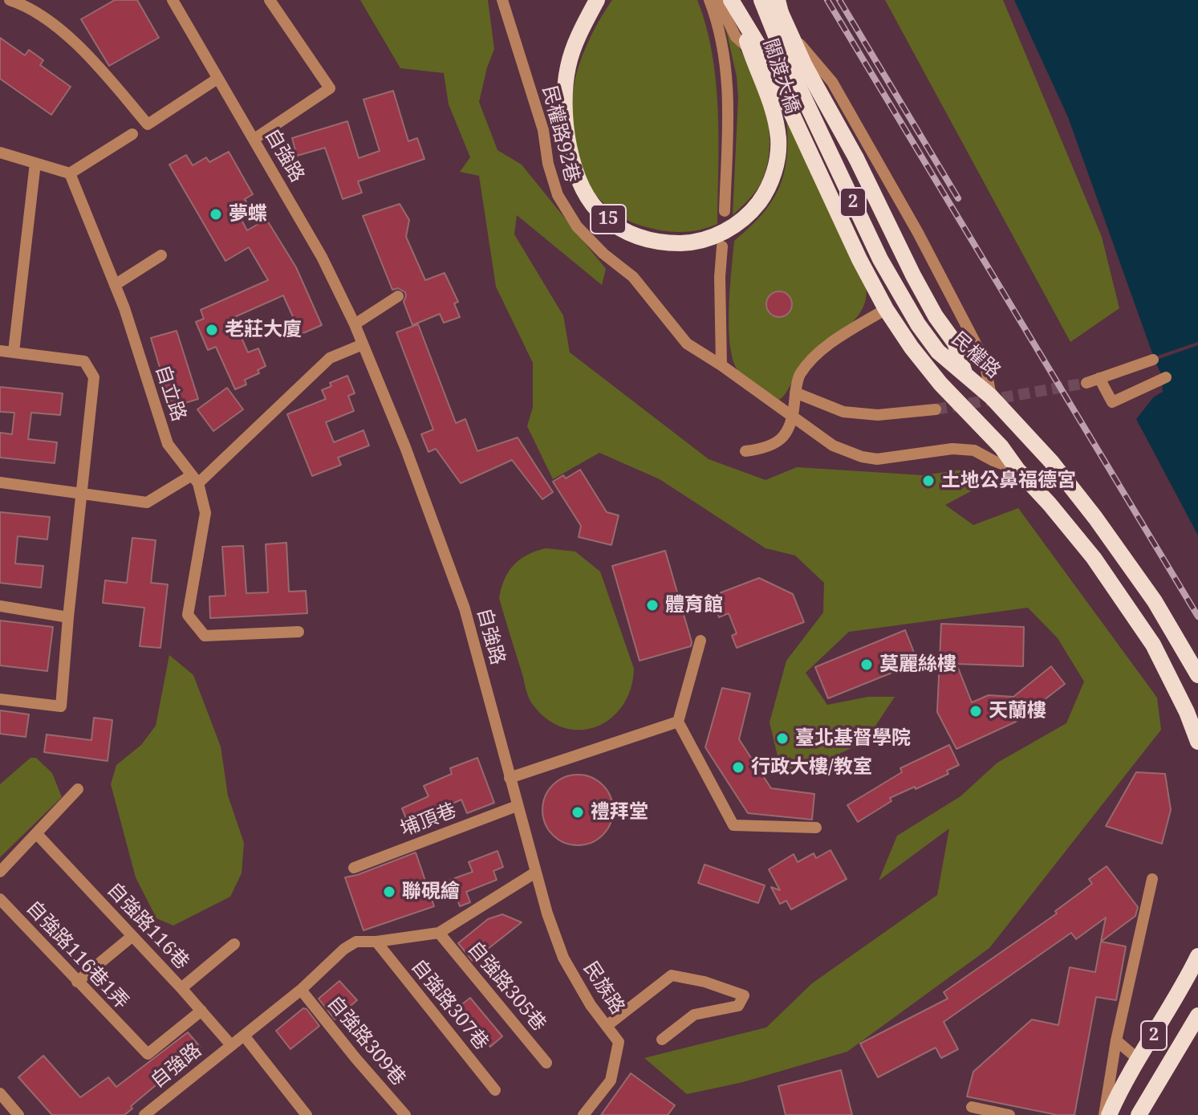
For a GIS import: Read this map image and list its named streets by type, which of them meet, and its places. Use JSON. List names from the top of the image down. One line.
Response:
{"streets":{"main road":["關渡大橋","2","15","民權路"],"street":["民權路92巷","自強路","自立路","埔頂巷","自強路116巷","自強路116巷1弄","自強路305巷","民族路","自強路307巷","自強路309巷"]},"crossings":[["關渡大橋","2"],["自強路","埔頂巷"],["自強路","自強路116巷"],["自強路","自強路305巷"],["自強路","民族路"],["自強路","自強路307巷"],["自強路","自強路309巷"],["自強路116巷","自強路116巷1弄"]],"places":["夢蝶","老莊大廈","土地公鼻福德宮","體育館","莫麗絲樓","天蘭樓","臺北基督學院","行政大樓/教室","禮拜堂","聯硯繪"]}
